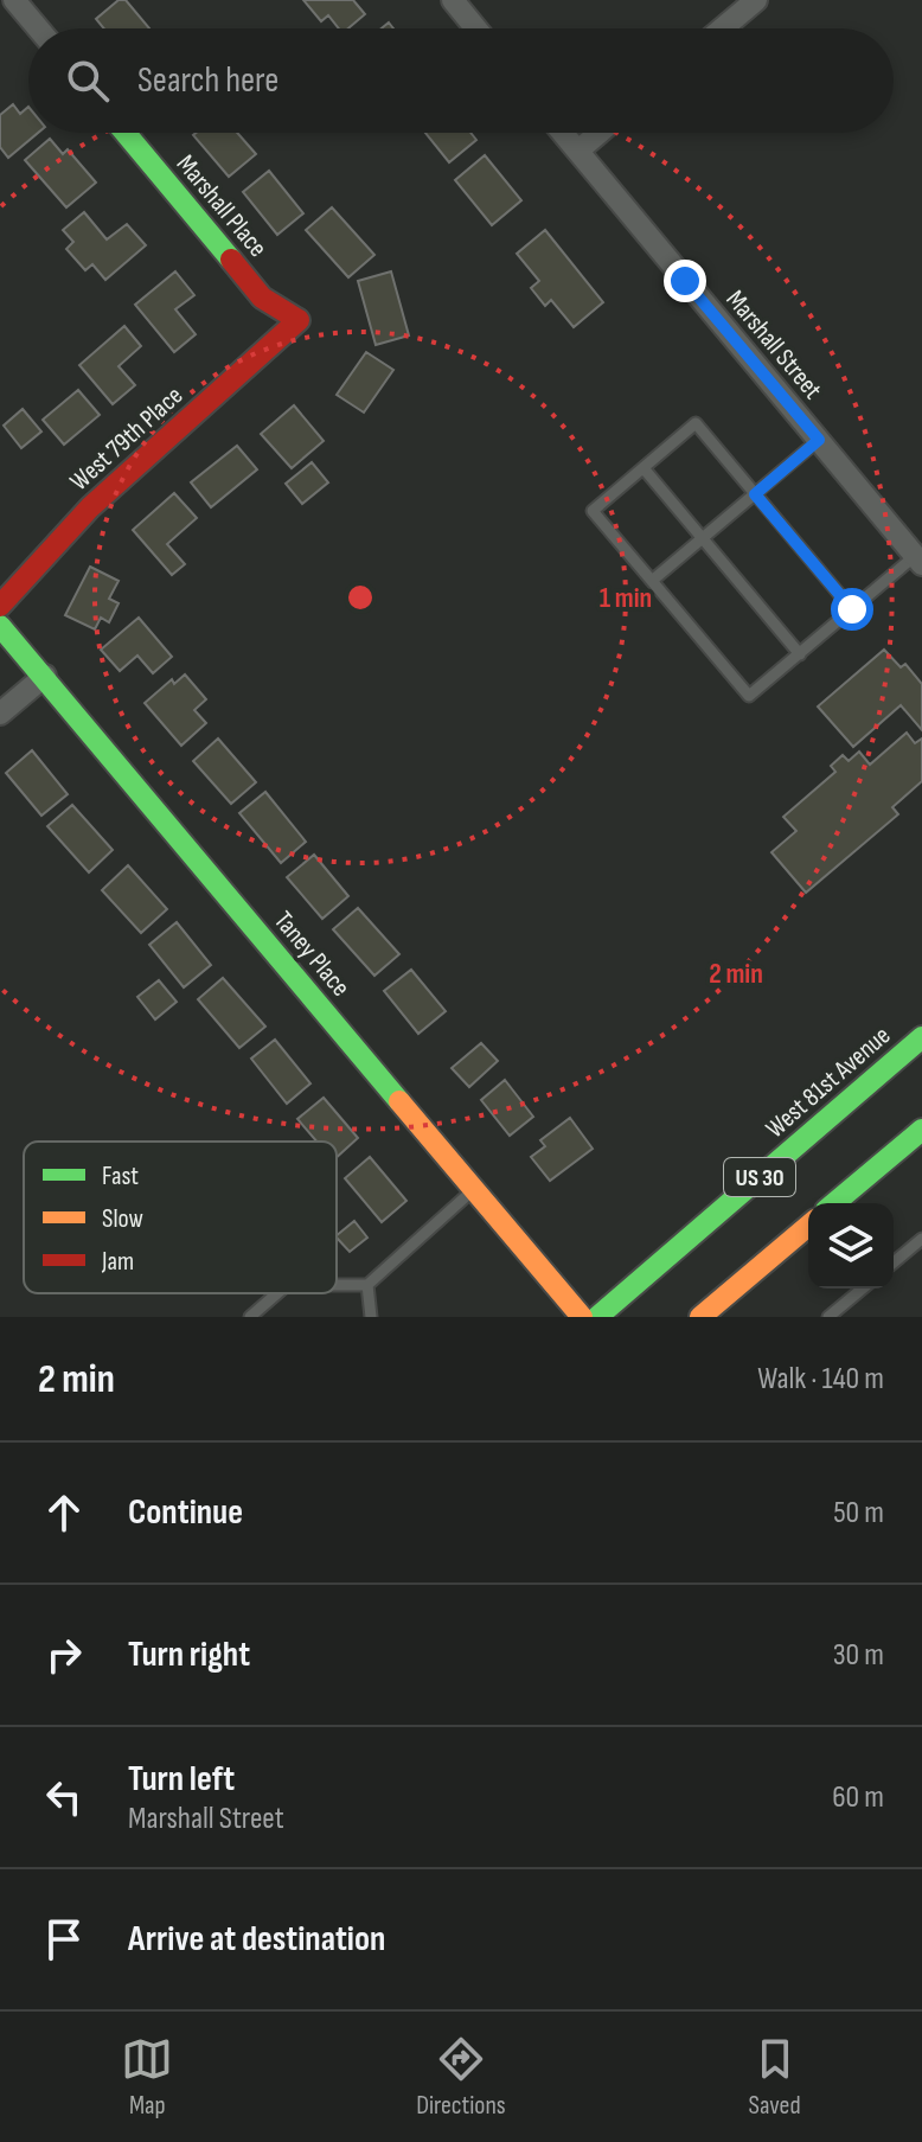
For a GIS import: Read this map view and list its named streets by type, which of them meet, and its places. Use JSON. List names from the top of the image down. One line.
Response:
{"streets":{"street":["Marshall Place","Marshall Street","West 79th Place","Taney Place","West 81st Avenue","US 30"]},"crossings":[["Marshall Place","West 79th Place"]],"legend":["Fast","Slow","Jam"],"page":{"search":"Search here","heading":["2 min","Walk · 140 m"],"list":[["Continue","50 m"],["Turn right","30 m"],["Turn left","Marshall Street","60 m"],"Arrive at destination"],"nav":["Map","Directions","Saved"]},"rings":["1 min","2 min"]}
